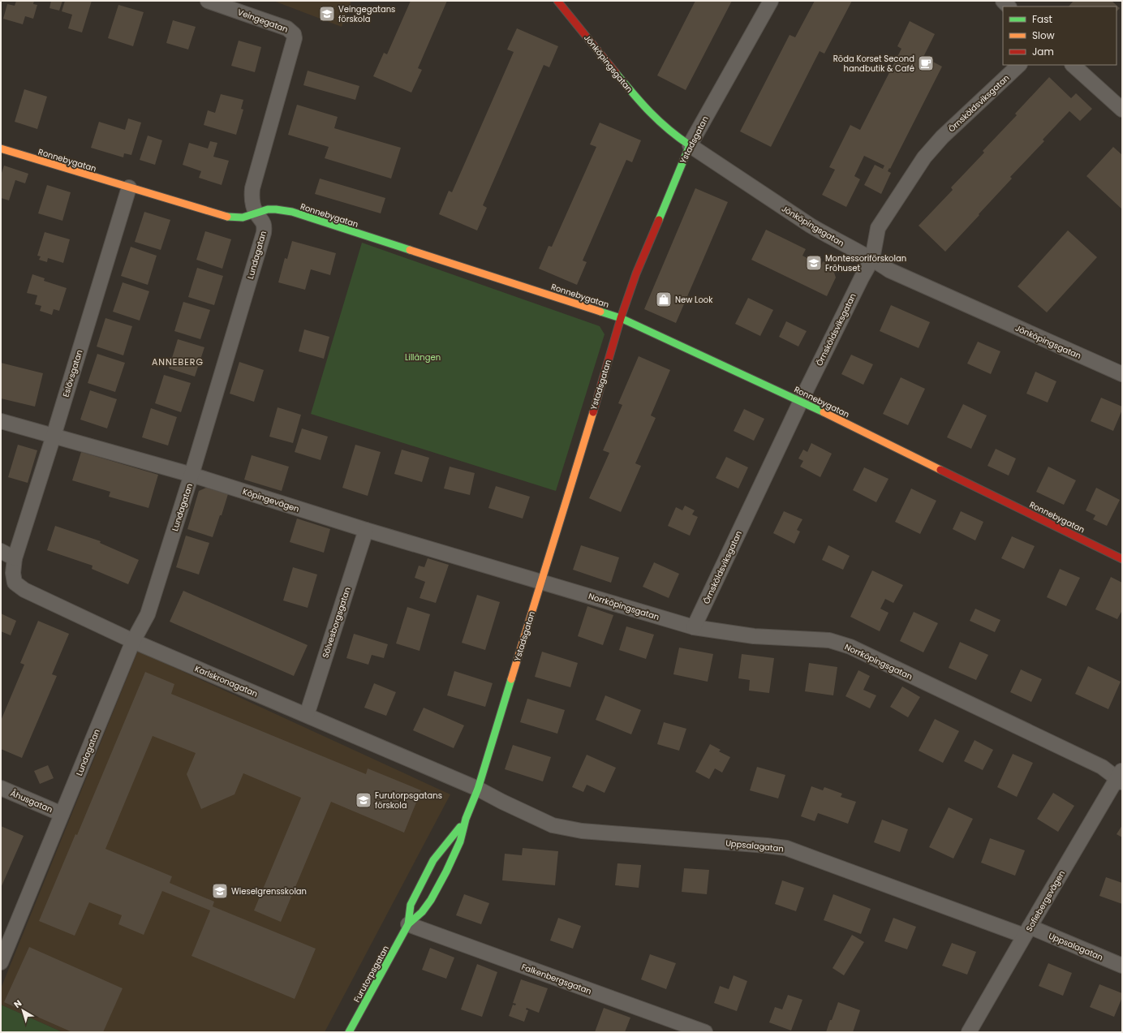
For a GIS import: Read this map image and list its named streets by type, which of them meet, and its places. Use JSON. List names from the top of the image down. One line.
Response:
{"streets":{"street":["Veingegatan","Jönköpingsgatan","Örnsköldsviksgatan","Ystadsgatan","Ronnebygatan","Lundagatan","Eslövsgatan","Köpingevägen","Norrköpingsgatan","Sölvesborgsgatan","Karlskronagatan","Åhusgatan","Uppsalagatan","Sofiebergsvägen","Furutorpsgatan","Falkenbergsgatan"]},"crossings":[["Veingegatan","Lundagatan"],["Jönköpingsgatan","Örnsköldsviksgatan"],["Jönköpingsgatan","Ystadsgatan"],["Örnsköldsviksgatan","Ronnebygatan"],["Örnsköldsviksgatan","Norrköpingsgatan"],["Ystadsgatan","Ronnebygatan"],["Ystadsgatan","Köpingevägen"],["Ystadsgatan","Norrköpingsgatan"],["Ystadsgatan","Karlskronagatan"],["Ystadsgatan","Uppsalagatan"],["Ystadsgatan","Furutorpsgatan"],["Ronnebygatan","Lundagatan"],["Ronnebygatan","Eslövsgatan"],["Lundagatan","Köpingevägen"],["Lundagatan","Karlskronagatan"],["Lundagatan","Åhusgatan"],["Eslövsgatan","Köpingevägen"],["Eslövsgatan","Karlskronagatan"],["Köpingevägen","Norrköpingsgatan"],["Köpingevägen","Sölvesborgsgatan"],["Norrköpingsgatan","Sofiebergsvägen"],["Sölvesborgsgatan","Karlskronagatan"],["Karlskronagatan","Uppsalagatan"],["Karlskronagatan","Furutorpsgatan"],["Uppsalagatan","Sofiebergsvägen"],["Uppsalagatan","Furutorpsgatan"],["Furutorpsgatan","Falkenbergsgatan"]],"districts":["ANNEBERG"],"parks":["Lillängen"],"places":{"school or university":["Veingegatans förskola","Montessoriförskolan Fröhuset","Furutorpsgatans förskola","Wieselgrensskolan"],"cafe":["Röda Korset Second handbutik & Café"],"shop":["New Look"]},"legend":["Fast","Slow","Jam"],"north":"top left"}
